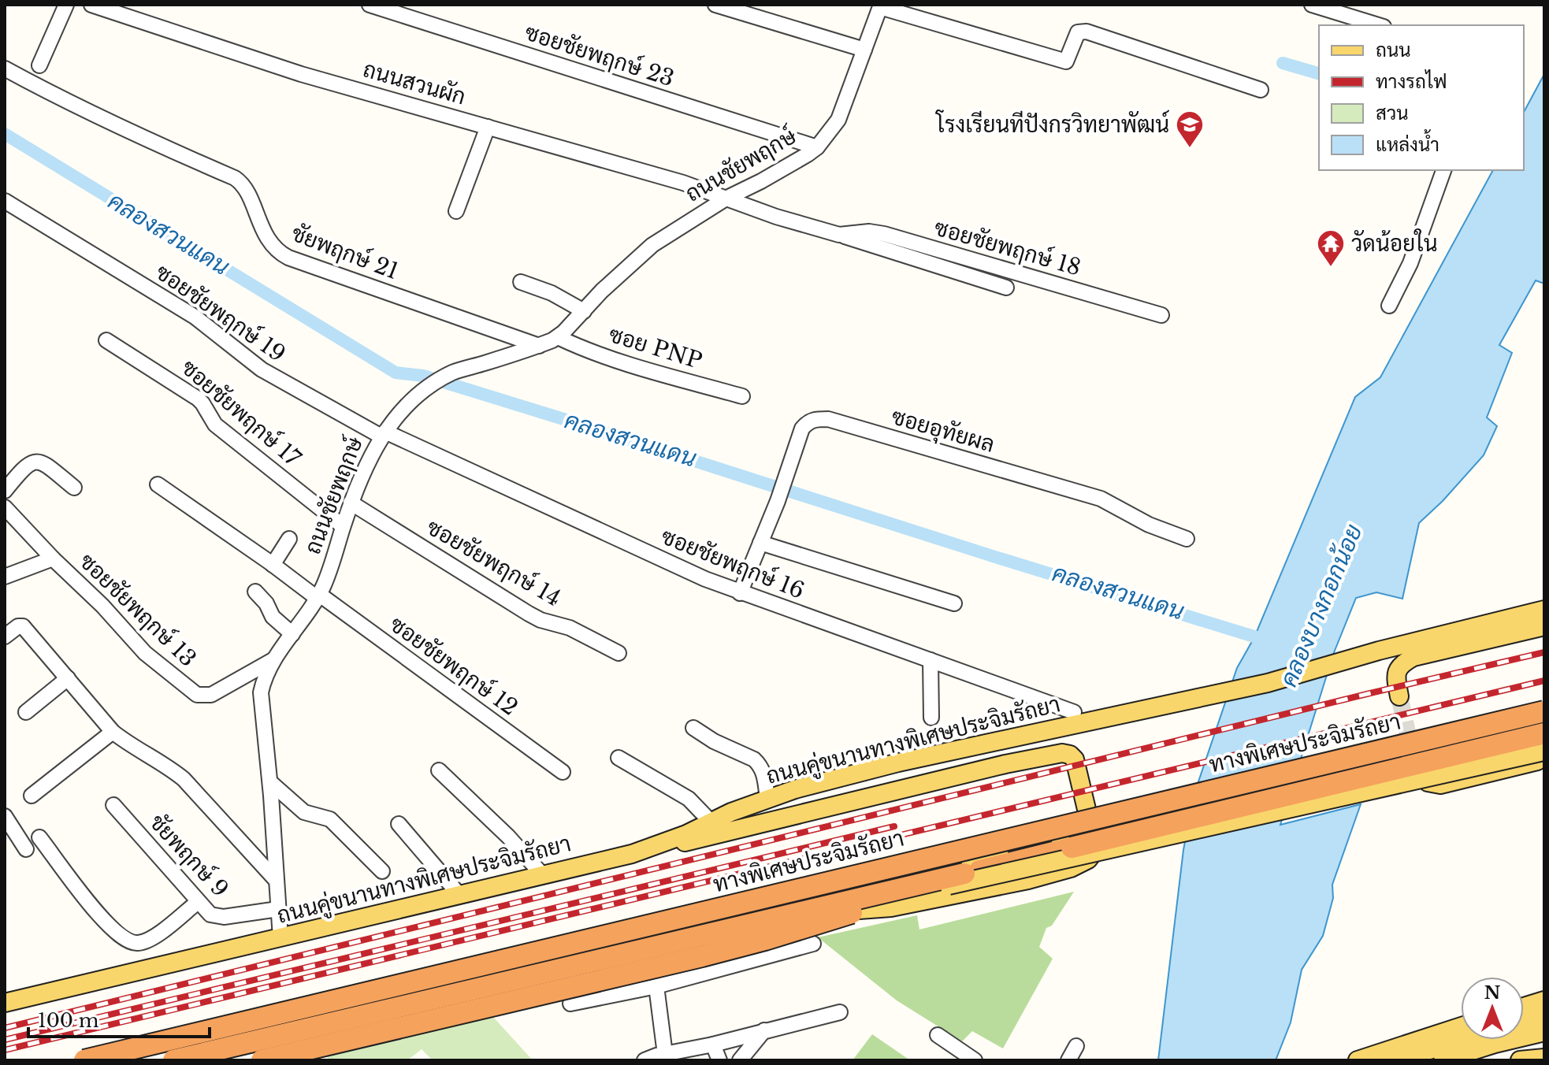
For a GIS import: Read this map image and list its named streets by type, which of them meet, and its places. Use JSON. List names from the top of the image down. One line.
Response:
{"streets":{"highway":["ทางพิเศษประจิมรัถยา"],"main road":["ถนนคู่ขนานทางพิเศษประจิมรัถยา"],"street":["ซอยชัยพฤกษ์ 23","ถนนสวนผัก","ถนนชัยพฤกษ์","ซอยชัยพฤกษ์ 18","ชัยพฤกษ์ 21","ซอยชัยพฤกษ์ 19","ซอย PNP","ซอยชัยพฤกษ์ 17","ซอยอุทัยผล","ซอยชัยพฤกษ์ 14","ซอยชัยพฤกษ์ 16","ซอยชัยพฤกษ์ 13","ซอยชัยพฤกษ์ 12","ชัยพฤกษ์ 9"]},"crossings":[["ซอยชัยพฤกษ์ 23","ถนนชัยพฤกษ์"],["ถนนสวนผัก","ถนนชัยพฤกษ์"],["ถนนสวนผัก","ซอยชัยพฤกษ์ 18"],["ถนนชัยพฤกษ์","ซอยชัยพฤกษ์ 18"],["ถนนชัยพฤกษ์","ชัยพฤกษ์ 21"],["ถนนชัยพฤกษ์","ซอยชัยพฤกษ์ 19"],["ถนนชัยพฤกษ์","ซอย PNP"],["ถนนชัยพฤกษ์","ซอยชัยพฤกษ์ 17"],["ถนนชัยพฤกษ์","ซอยชัยพฤกษ์ 14"],["ถนนชัยพฤกษ์","ซอยชัยพฤกษ์ 16"],["ถนนชัยพฤกษ์","ซอยชัยพฤกษ์ 13"],["ถนนชัยพฤกษ์","ซอยชัยพฤกษ์ 12"],["ถนนชัยพฤกษ์","ถนนคู่ขนานทางพิเศษประจิมรัถยา"],["ถนนชัยพฤกษ์","ชัยพฤกษ์ 9"],["ซอยชัยพฤกษ์ 19","ซอยชัยพฤกษ์ 16"],["ซอยอุทัยผล","ซอยชัยพฤกษ์ 16"]],"water":["คลองสวนแดน","คลองบางกอกน้อย"],"places":{"school or university":["โรงเรียนทีปังกรวิทยาพัฒน์"],"temple":["วัดน้อยใน"]},"legend":["ถนน","ทางรถไฟ","สวน","แหล่งน้ำ"],"scale_bar":"100 m","north":"top"}
